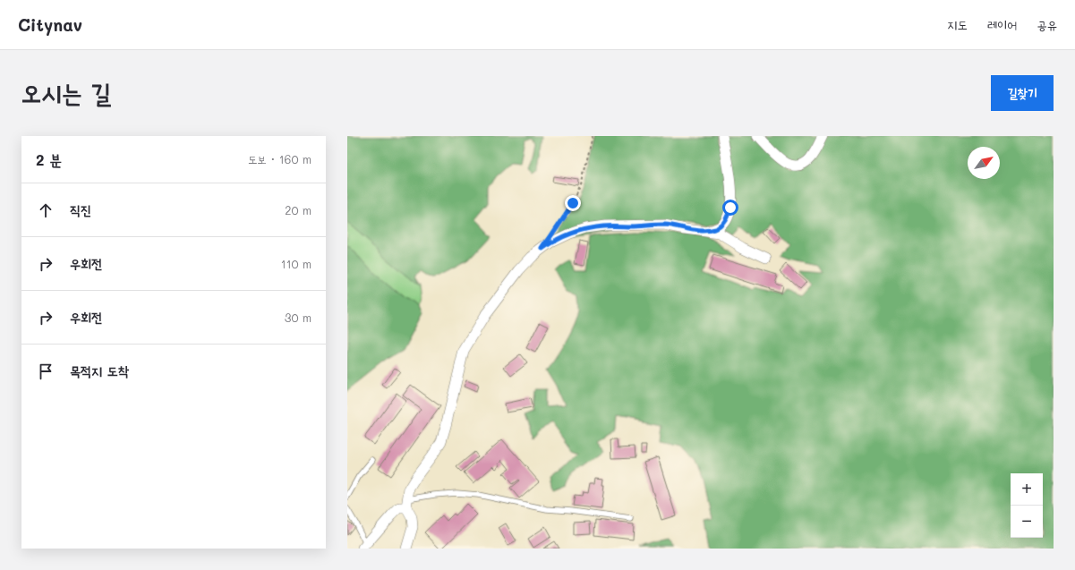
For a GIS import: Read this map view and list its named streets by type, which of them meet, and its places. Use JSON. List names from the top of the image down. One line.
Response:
{"north":"top right","page":{"header":"Citynav","nav":["지도","레이어","공유"],"buttons":"길찾기","title":"오시는 길","heading":["2 분","도보 · 160 m"],"list":[["직진","20 m"],["우회전","110 m"],["우회전","30 m"],"목적지 도착"],"map_buttons":["+","−"]}}
